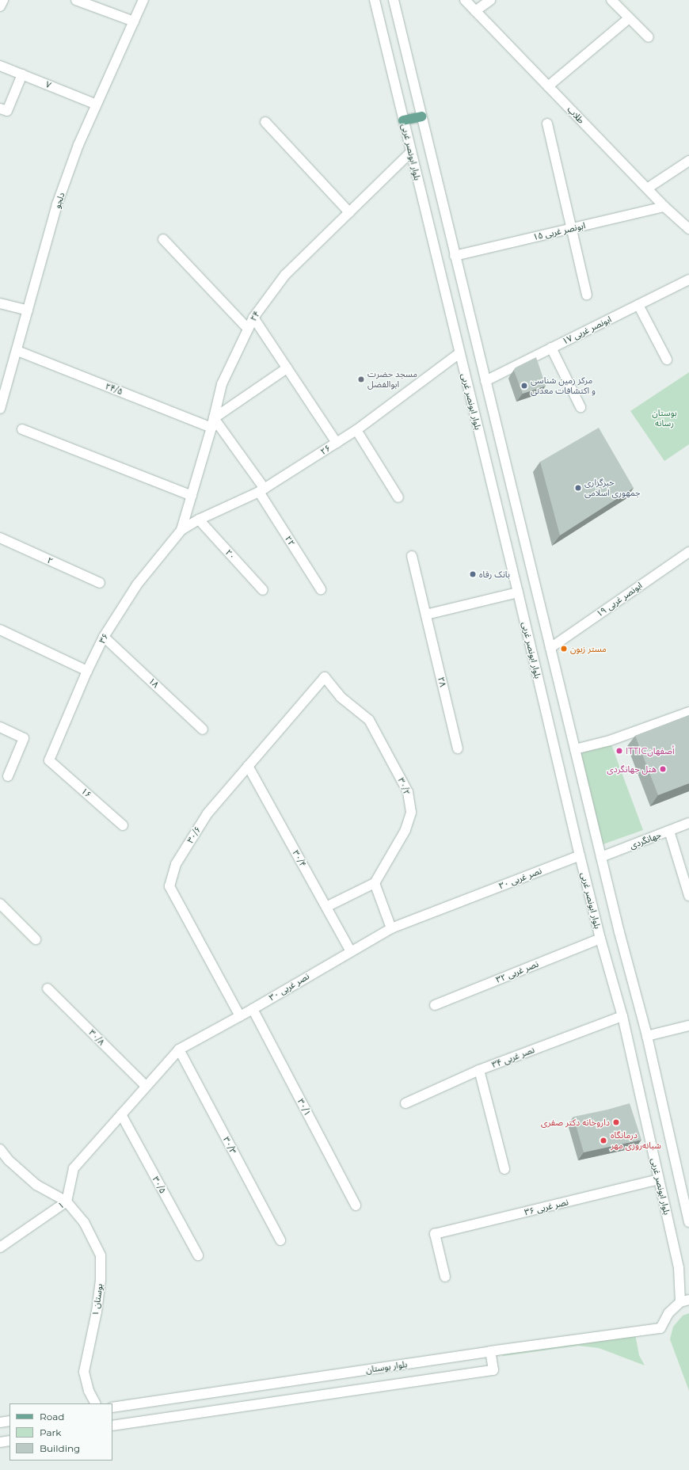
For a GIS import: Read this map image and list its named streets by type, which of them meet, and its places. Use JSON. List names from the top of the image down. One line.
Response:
{"streets":{"street":["۷","طلاب","بلوار ابونصر غربی","دلجو","ابونصر غربی ۱۵","۲۴","ابونصر غربی ۱۷","۲۴/۵","۲۶","۲۲","۲۰","۲","ابونصر غربی ۱۹","۳۶","۲۸","۱۸","۳۰/۲","۱۶","۳۰/۶","جهانگردی","۳۰/۴","نصر غربی ۳۰","نصر غربی ۳۲","۳۰/۸","نصر غربی ۳۴","۳۰/۱","۳۰/۳","۳۰/۵","۱","نصر غربی ۳۶","بوستان ۱","بلوار بوستان"]},"crossings":[["۷","دلجو"],["طلاب","ابونصر غربی ۱۵"],["بلوار ابونصر غربی","ابونصر غربی ۱۵"],["بلوار ابونصر غربی","۲۴"],["بلوار ابونصر غربی","ابونصر غربی ۱۷"],["بلوار ابونصر غربی","۲۶"],["بلوار ابونصر غربی","ابونصر غربی ۱۹"],["بلوار ابونصر غربی","جهانگردی"],["بلوار ابونصر غربی","نصر غربی ۳۰"],["بلوار ابونصر غربی","نصر غربی ۳۲"],["بلوار ابونصر غربی","نصر غربی ۳۴"],["بلوار ابونصر غربی","نصر غربی ۳۶"],["بلوار ابونصر غربی","بلوار بوستان"],["دلجو","۲۴/۵"],["۲۴","۲۴/۵"],["۲۴","۲۶"],["۲۴","۲۲"],["۲۴","۳۶"],["۲۴/۵","۲۲"],["۲۶","۲۲"],["۲۶","۲۰"],["۲۶","۳۶"],["۳۶","۱۸"],["۳۶","۱۶"],["۳۰/۲","۳۰/۶"],["۳۰/۶","۳۰/۴"],["۳۰/۶","نصر غربی ۳۰"],["۳۰/۴","نصر غربی ۳۰"],["نصر غربی ۳۰","۳۰/۸"],["نصر غربی ۳۰","۳۰/۱"],["نصر غربی ۳۰","۳۰/۳"],["نصر غربی ۳۰","۳۰/۵"],["نصر غربی ۳۰","۱"],["نصر غربی ۳۰","بوستان ۱"],["۱","بوستان ۱"]],"parks":["بوستان رسانه"],"places":["مسجد حضرت ابوالفضل","مرکز زمین شناسی و اکتشافات معدنی","خبرگزاری جمهوری اسلامی","بانک رفاه","مستر زبون","ITTICأصفهان","هتل جهانگردی","داروخانه دکتر صفری","درمانگاه شبانه‌روزی مهر"],"legend":["Road","Park","Building"]}
